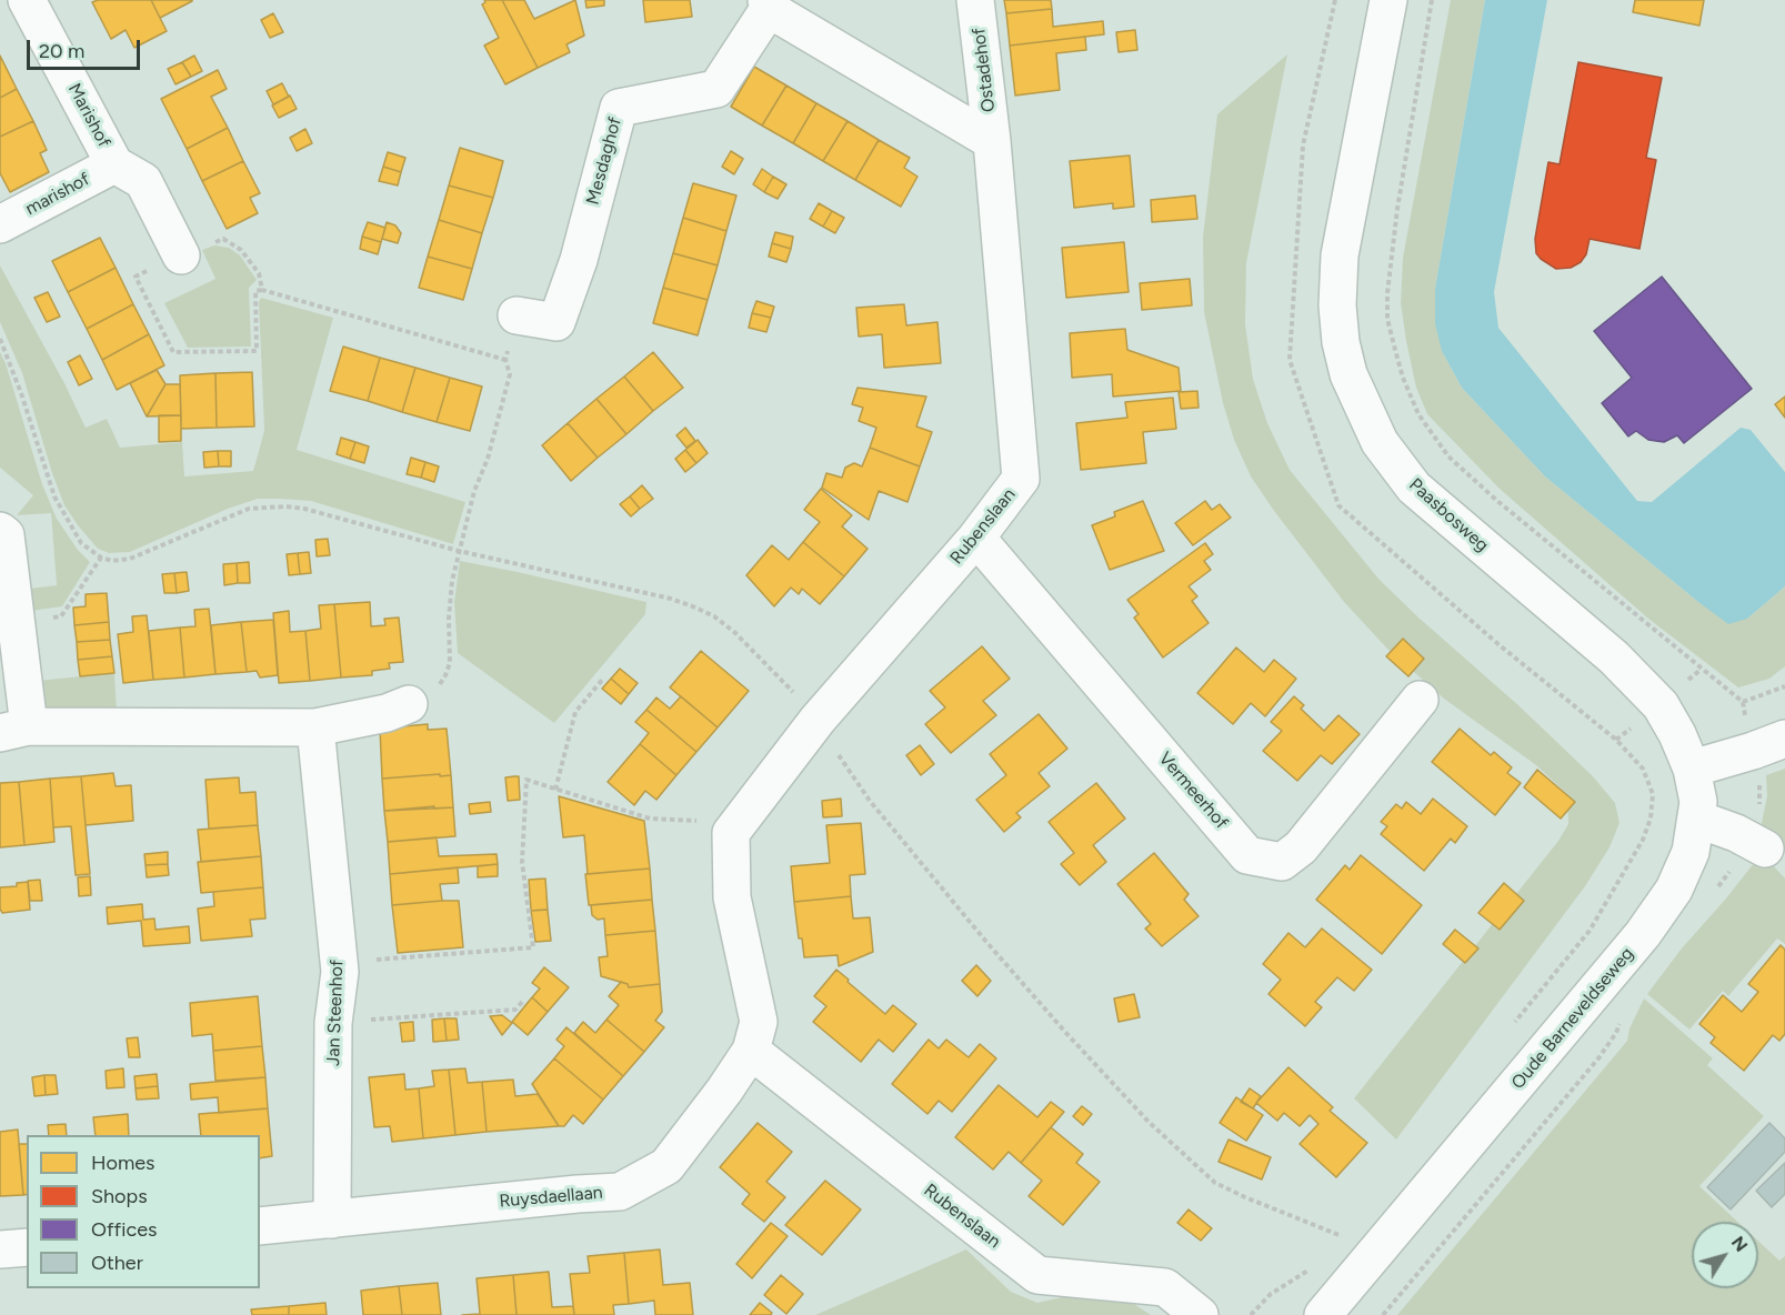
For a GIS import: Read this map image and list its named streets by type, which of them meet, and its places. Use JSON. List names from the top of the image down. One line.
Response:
{"streets":{"street":["Ostadehof","Marishof","Mesdaghof","marishof","Paasbosweg","Rubenslaan","Vermeerhof","Jan Steenhof","Oude Barneveldseweg","Ruysdaellaan"]},"crossings":[["Ostadehof","Rubenslaan"],["Marishof","marishof"],["Paasbosweg","Oude Barneveldseweg"],["Rubenslaan","Vermeerhof"],["Rubenslaan","Ruysdaellaan"],["Jan Steenhof","Ruysdaellaan"]],"legend":["Homes","Shops","Offices","Other"],"scale_bar":"20 m","north":"top right"}
